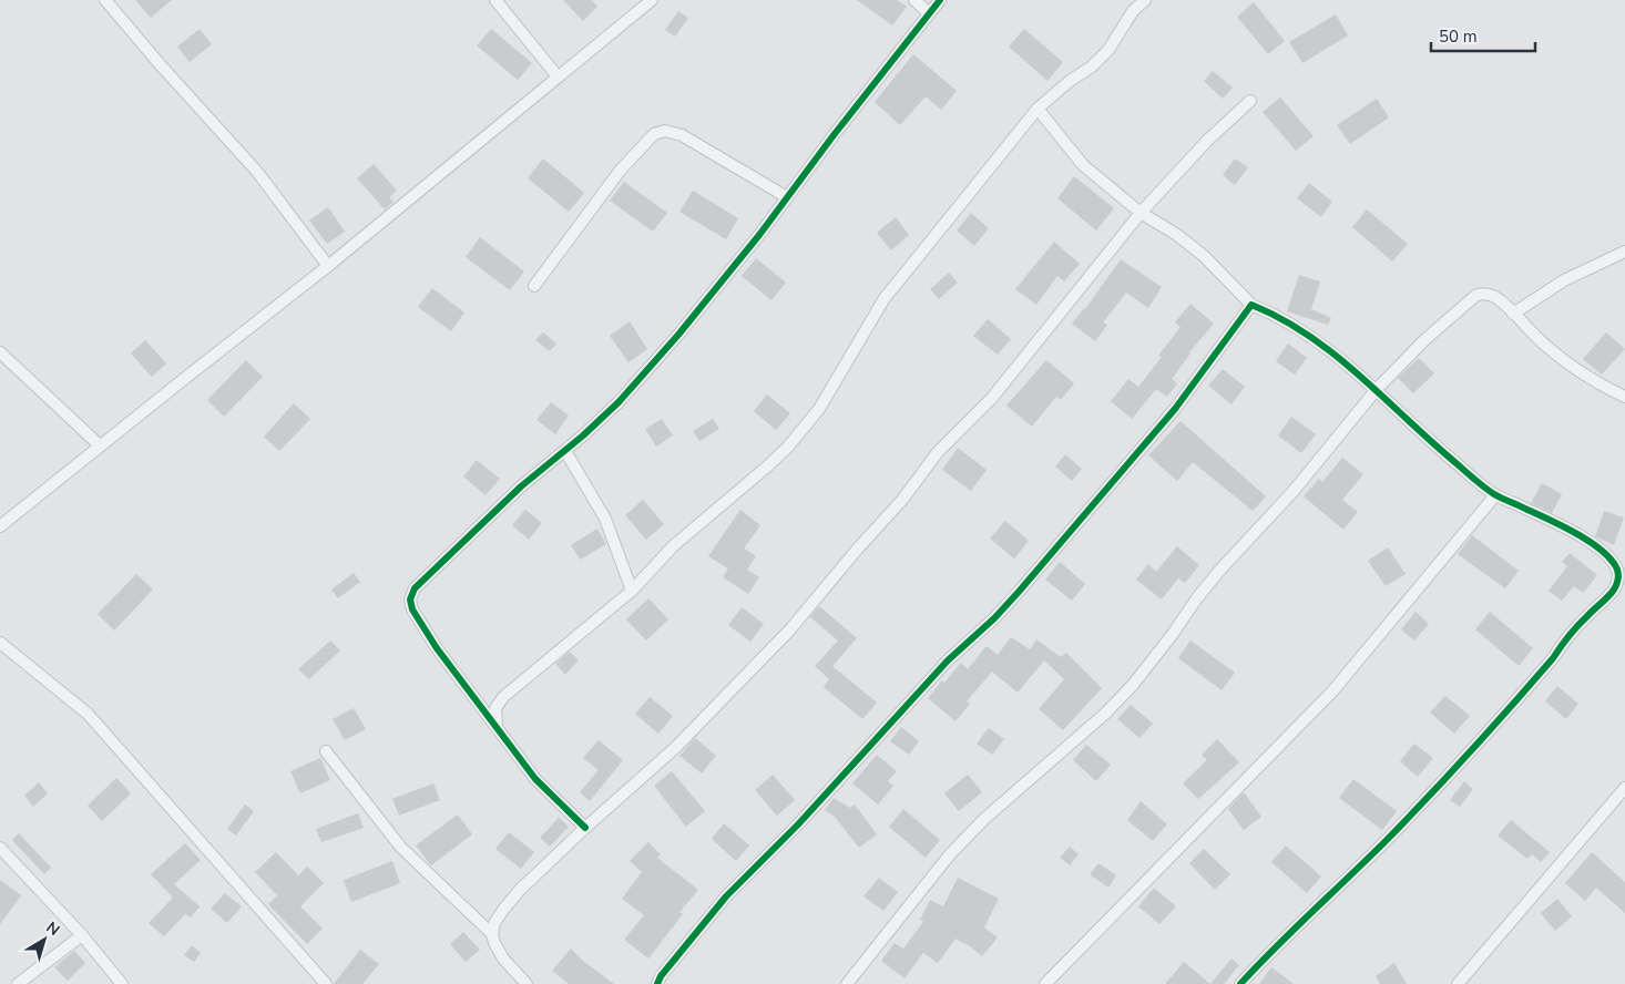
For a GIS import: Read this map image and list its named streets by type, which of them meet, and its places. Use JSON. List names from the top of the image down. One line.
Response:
{"scale_bar":"50 m","north":"top right"}
